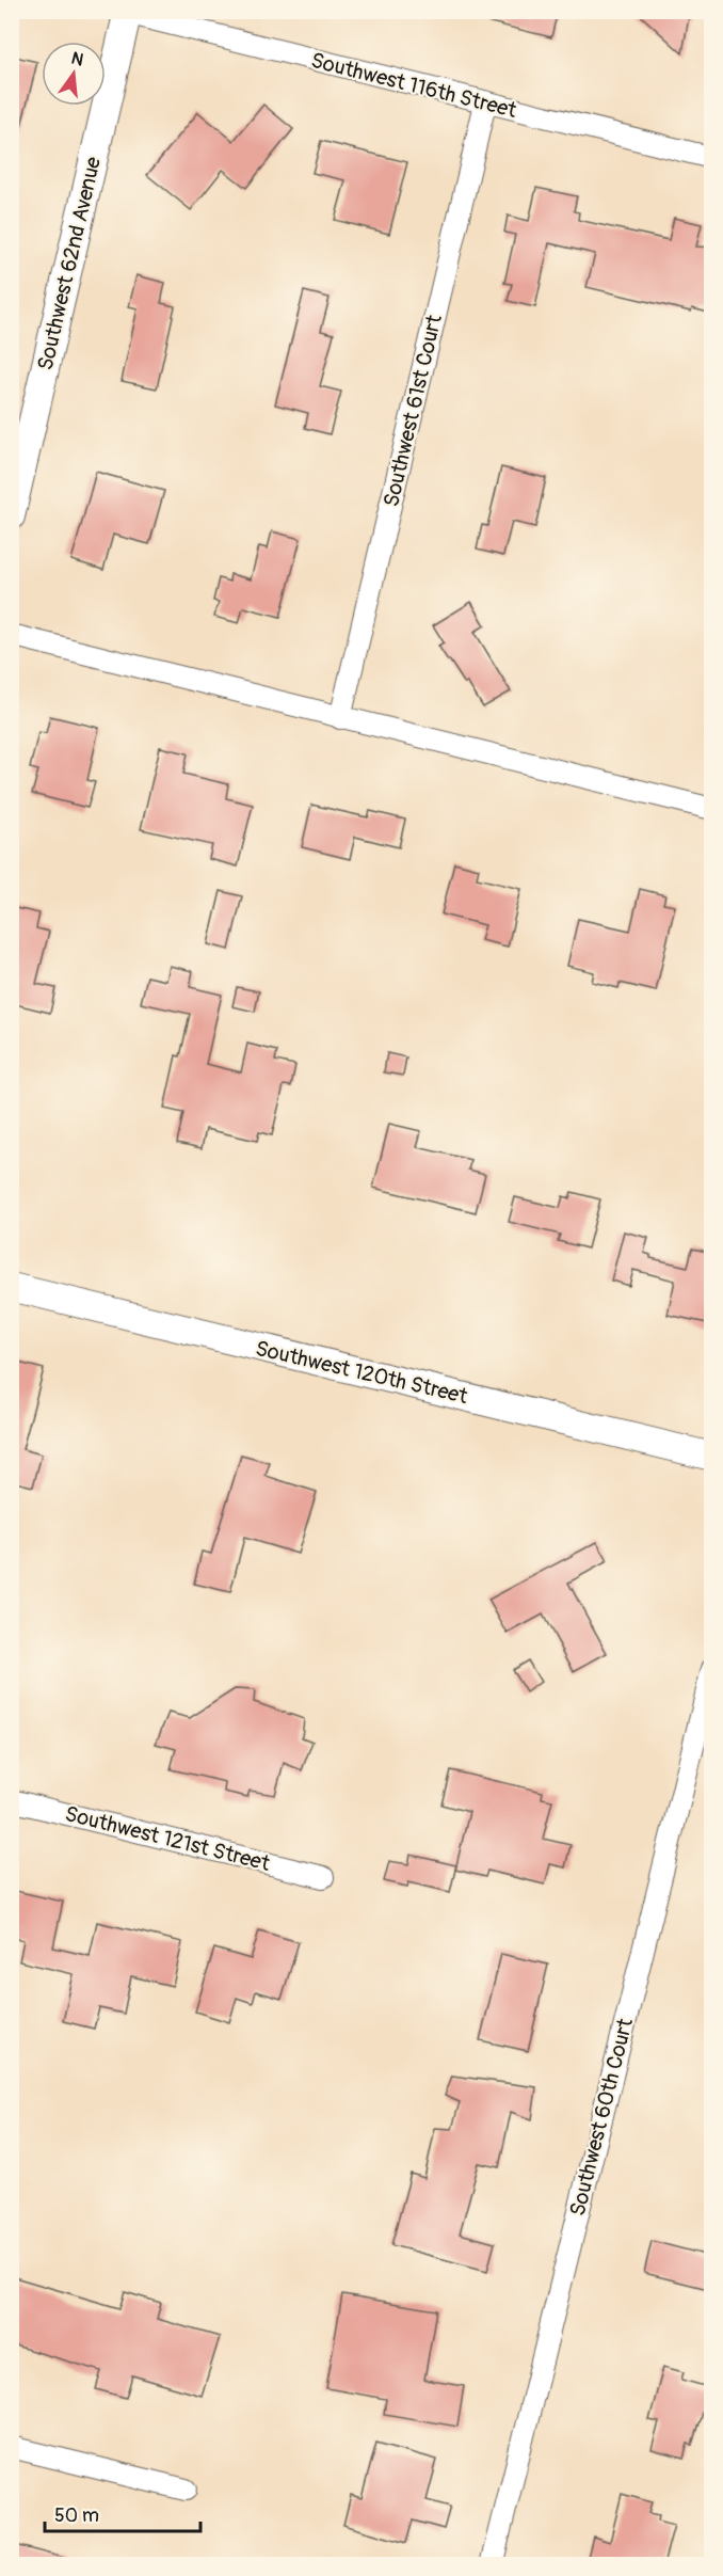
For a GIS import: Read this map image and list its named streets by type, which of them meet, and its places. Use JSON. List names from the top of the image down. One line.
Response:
{"streets":{"street":["Southwest 116th Street","Southwest 62nd Avenue","Southwest 61st Court","Southwest 120th Street","Southwest 121st Street","Southwest 60th Court"]},"crossings":[["Southwest 116th Street","Southwest 62nd Avenue"],["Southwest 116th Street","Southwest 61st Court"]],"scale_bar":"50 m","north":"top"}
